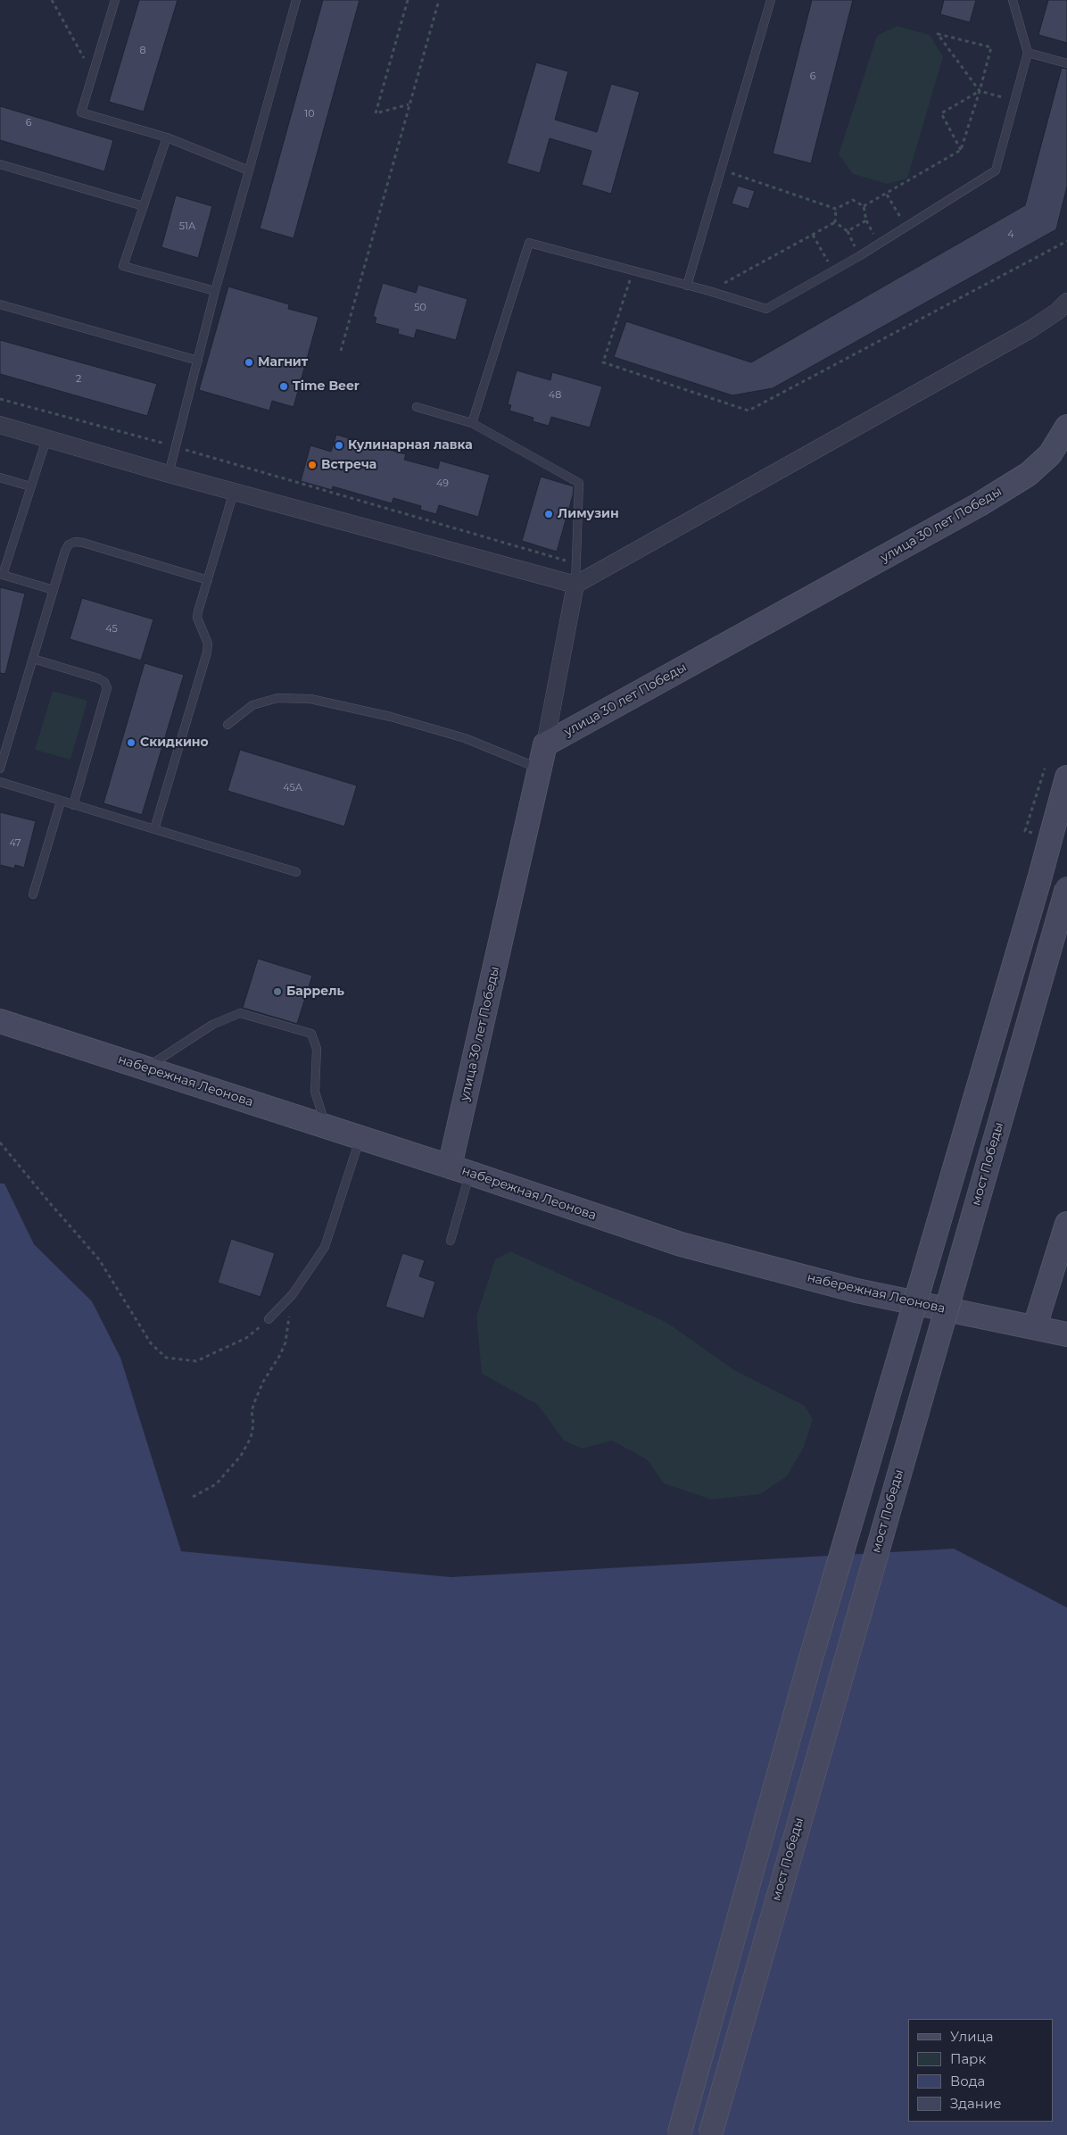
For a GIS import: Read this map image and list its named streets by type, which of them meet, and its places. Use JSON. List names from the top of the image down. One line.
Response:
{"streets":{"main road":["улица 30 лет Победы","набережная Леонова","мост Победы"]},"crossings":[["улица 30 лет Победы","набережная Леонова"]],"places":["Магнит","Time Beer","Кулинарная лавка","Встреча","Лимузин","Скидкино","Баррель"],"house_numbers":["8","6","10","6","51А","4","50","2","48","49","45","45А","47"],"legend":["Улица","Парк","Вода","Здание"]}
